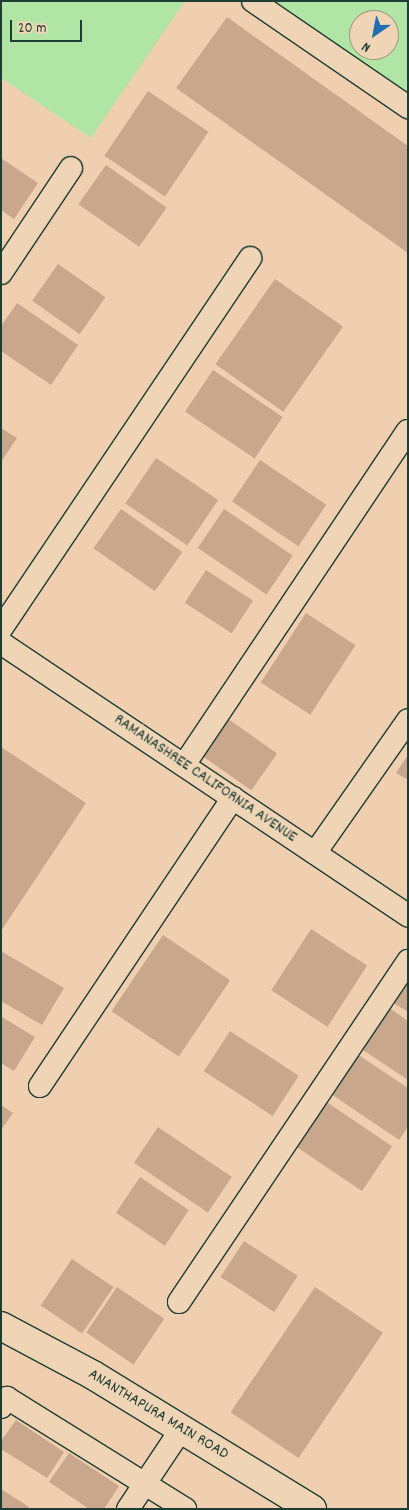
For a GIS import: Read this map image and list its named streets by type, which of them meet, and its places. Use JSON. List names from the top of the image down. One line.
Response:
{"streets":{"street":["RAMANASHREE CALIFORNIA AVENUE","ANANTHAPURA MAIN ROAD"]},"scale_bar":"20 m","north":"bottom left"}
